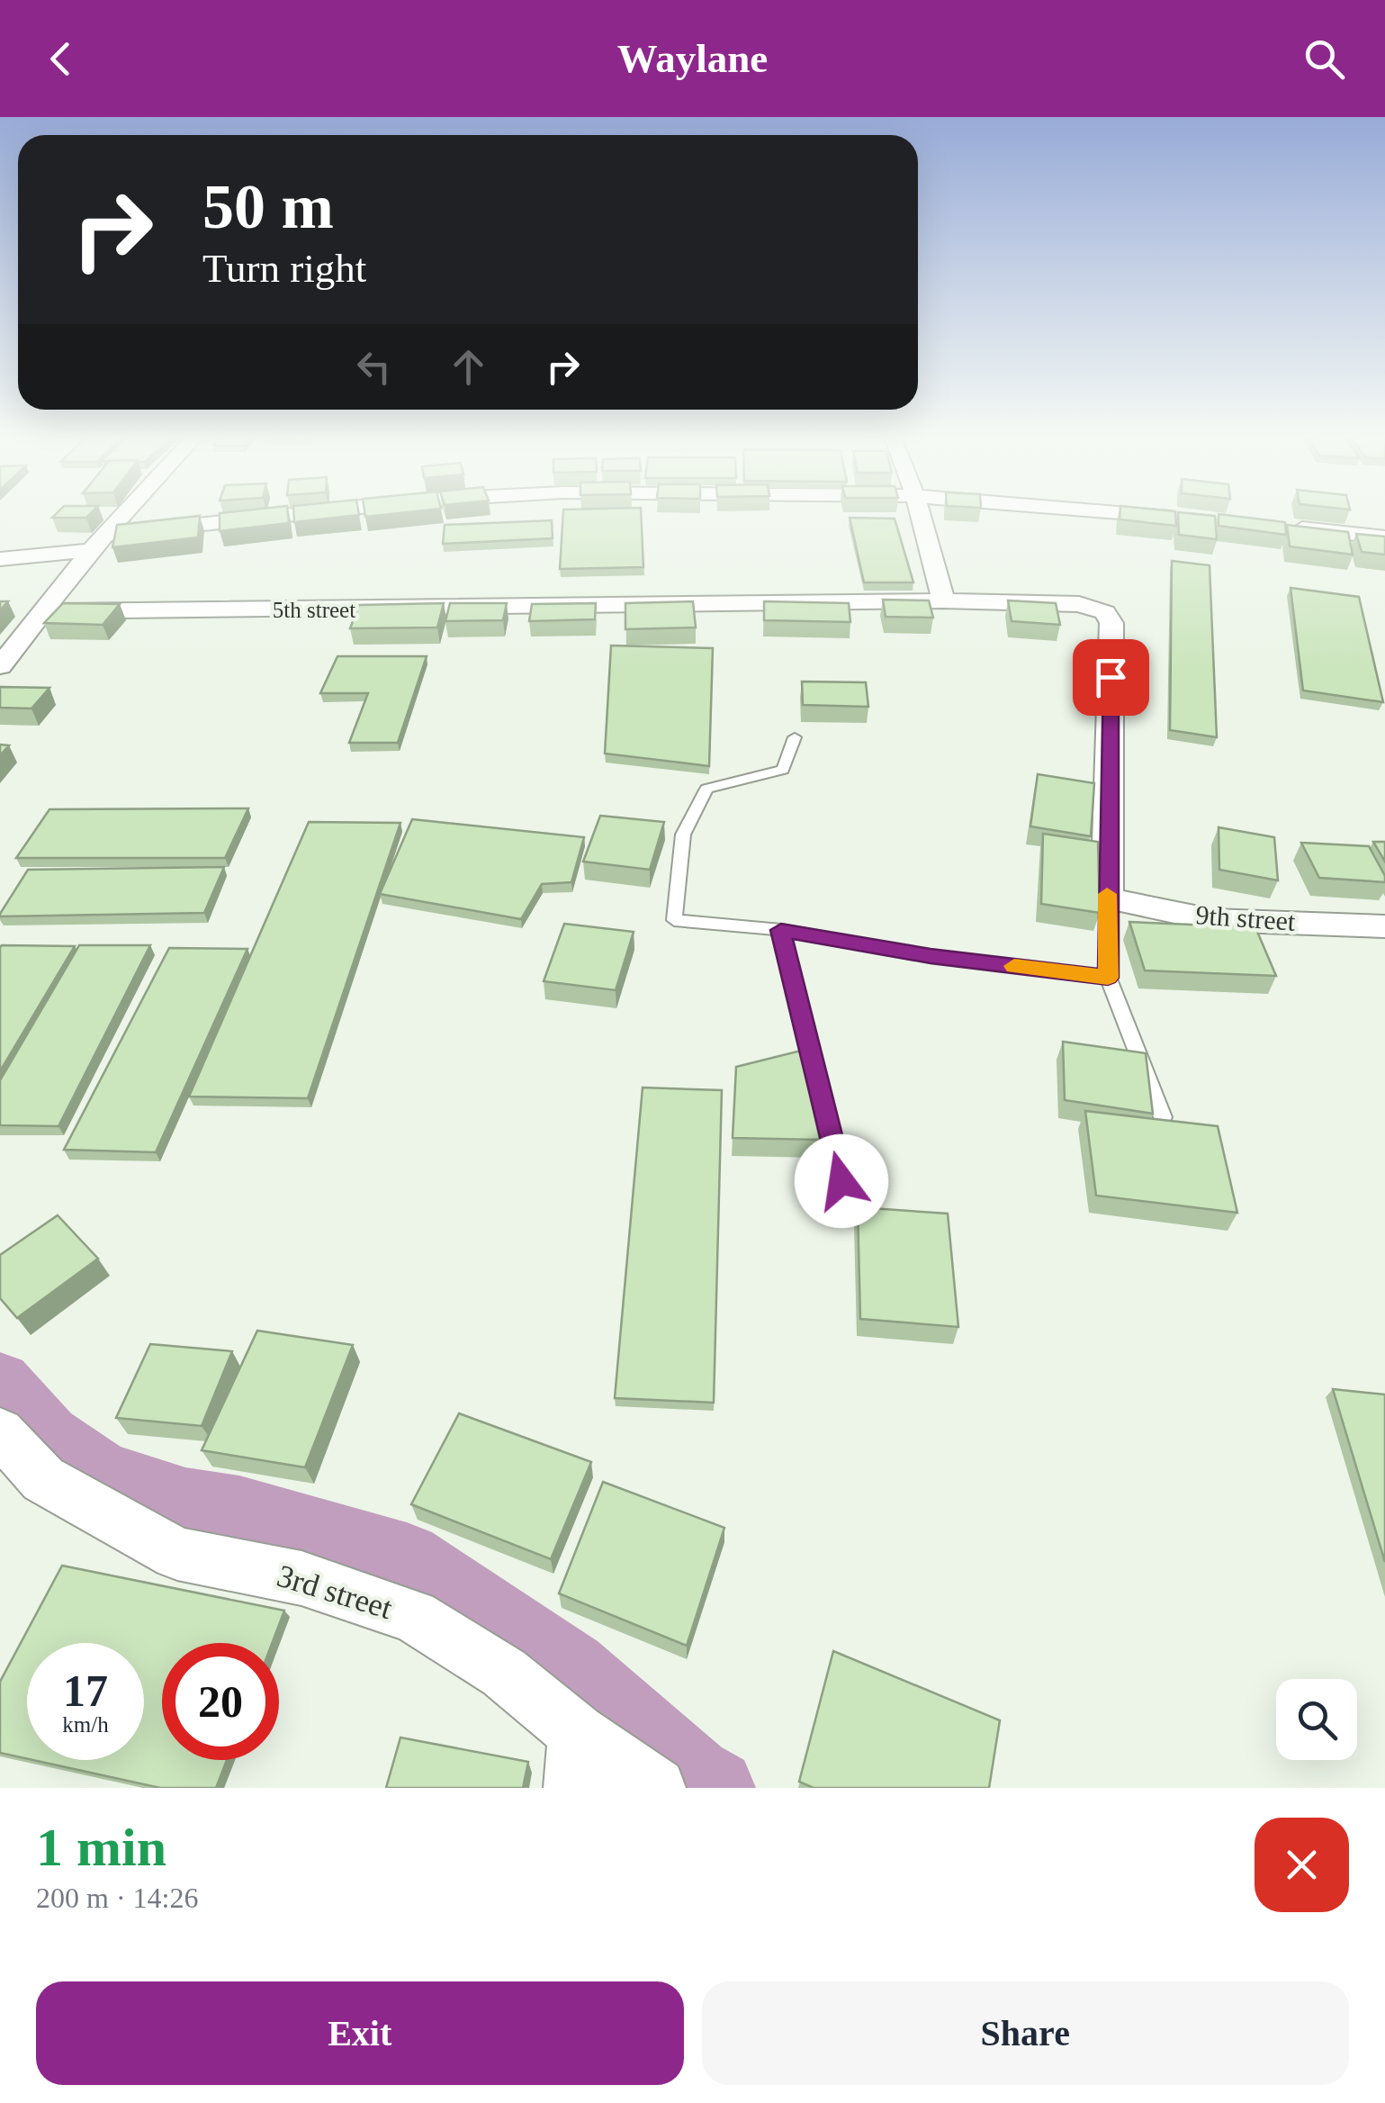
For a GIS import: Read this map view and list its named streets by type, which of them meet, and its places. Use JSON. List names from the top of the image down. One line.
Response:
{"streets":{"street":["5th street","9th street","3rd street"]},"crossings":[["5th street","9th street"]],"page":{"header":"Waylane","turn":["50 m","Turn right"],"speed":"17 km/h","limit":"20","heading":["1 min","200 m · 14:26"],"buttons":["Exit","Share"]}}
